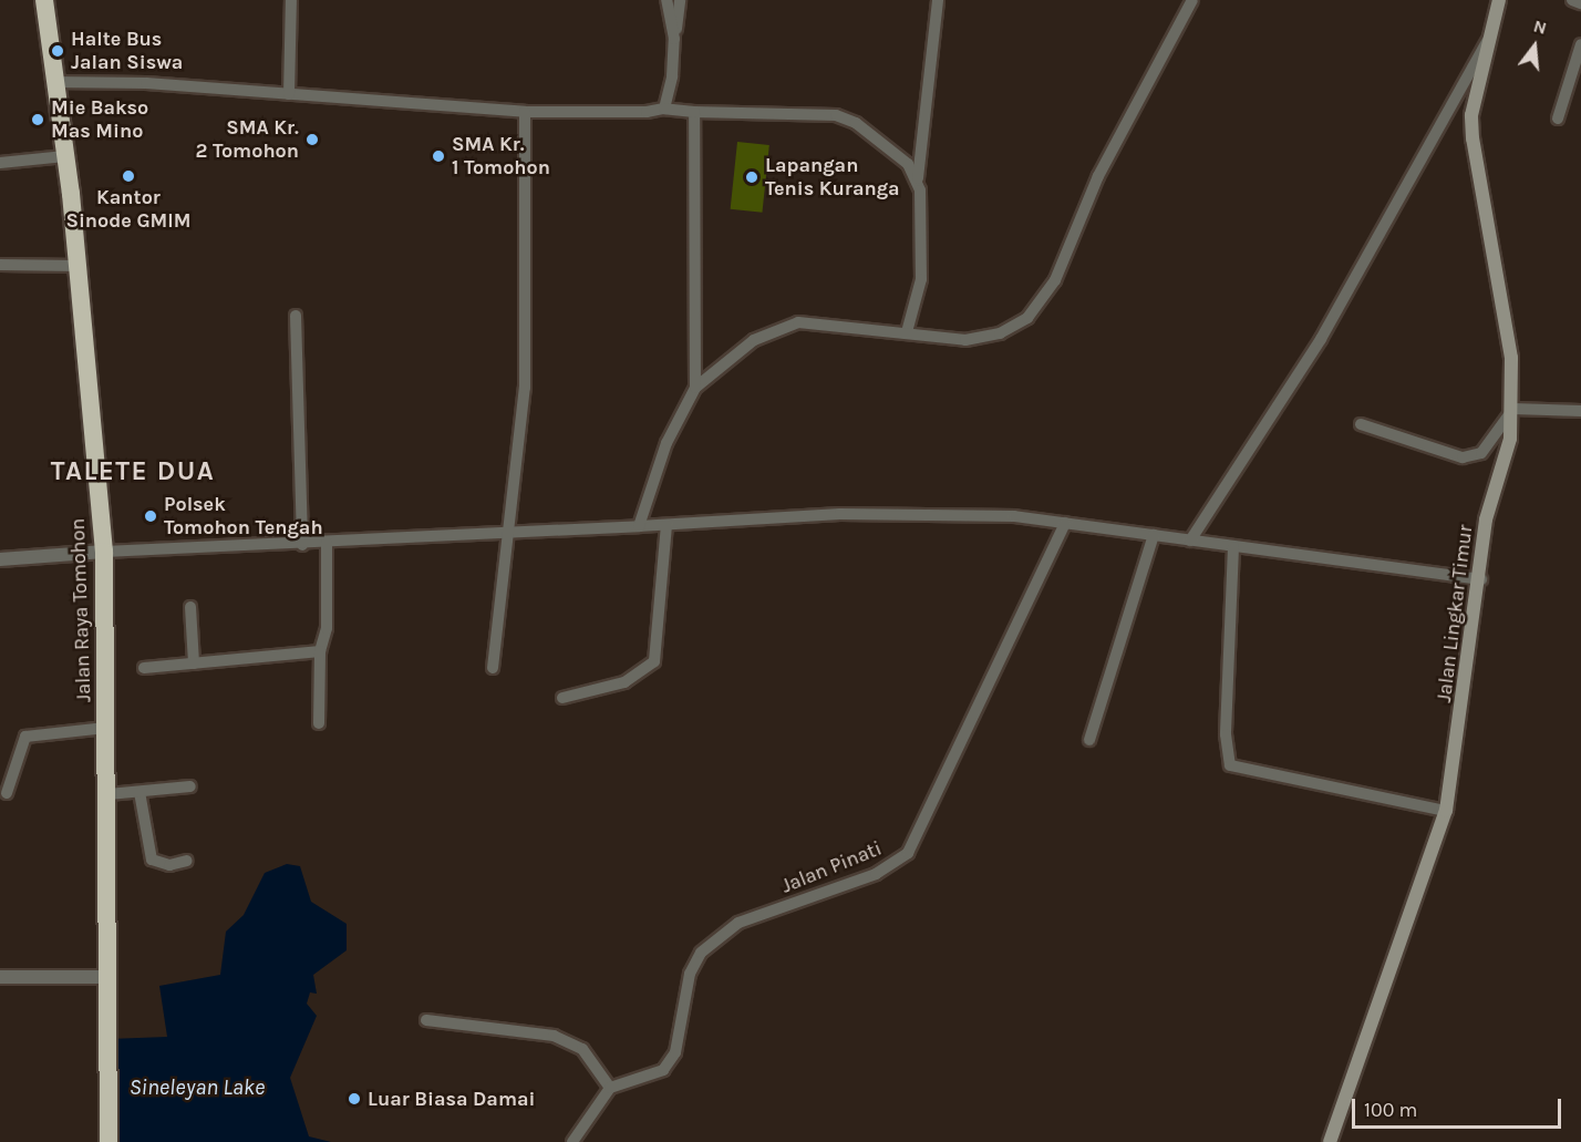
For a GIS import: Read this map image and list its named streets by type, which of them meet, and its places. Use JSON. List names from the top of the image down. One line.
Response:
{"streets":{"highway":["Jalan Raya Tomohon"],"main road":["Jalan Lingkar Timur"],"street":["Jalan Pinati"]},"districts":["TALETE DUA"],"water":["Sineleyan Lake"],"places":["Halte Bus Jalan Siswa","Mie Bakso Mas Mino","SMA Kr. 2 Tomohon","SMA Kr. 1 Tomohon","Kantor Sinode GMIM","Lapangan Tenis Kuranga","Polsek Tomohon Tengah","Luar Biasa Damai"],"scale_bar":"100 m","north":"top"}
